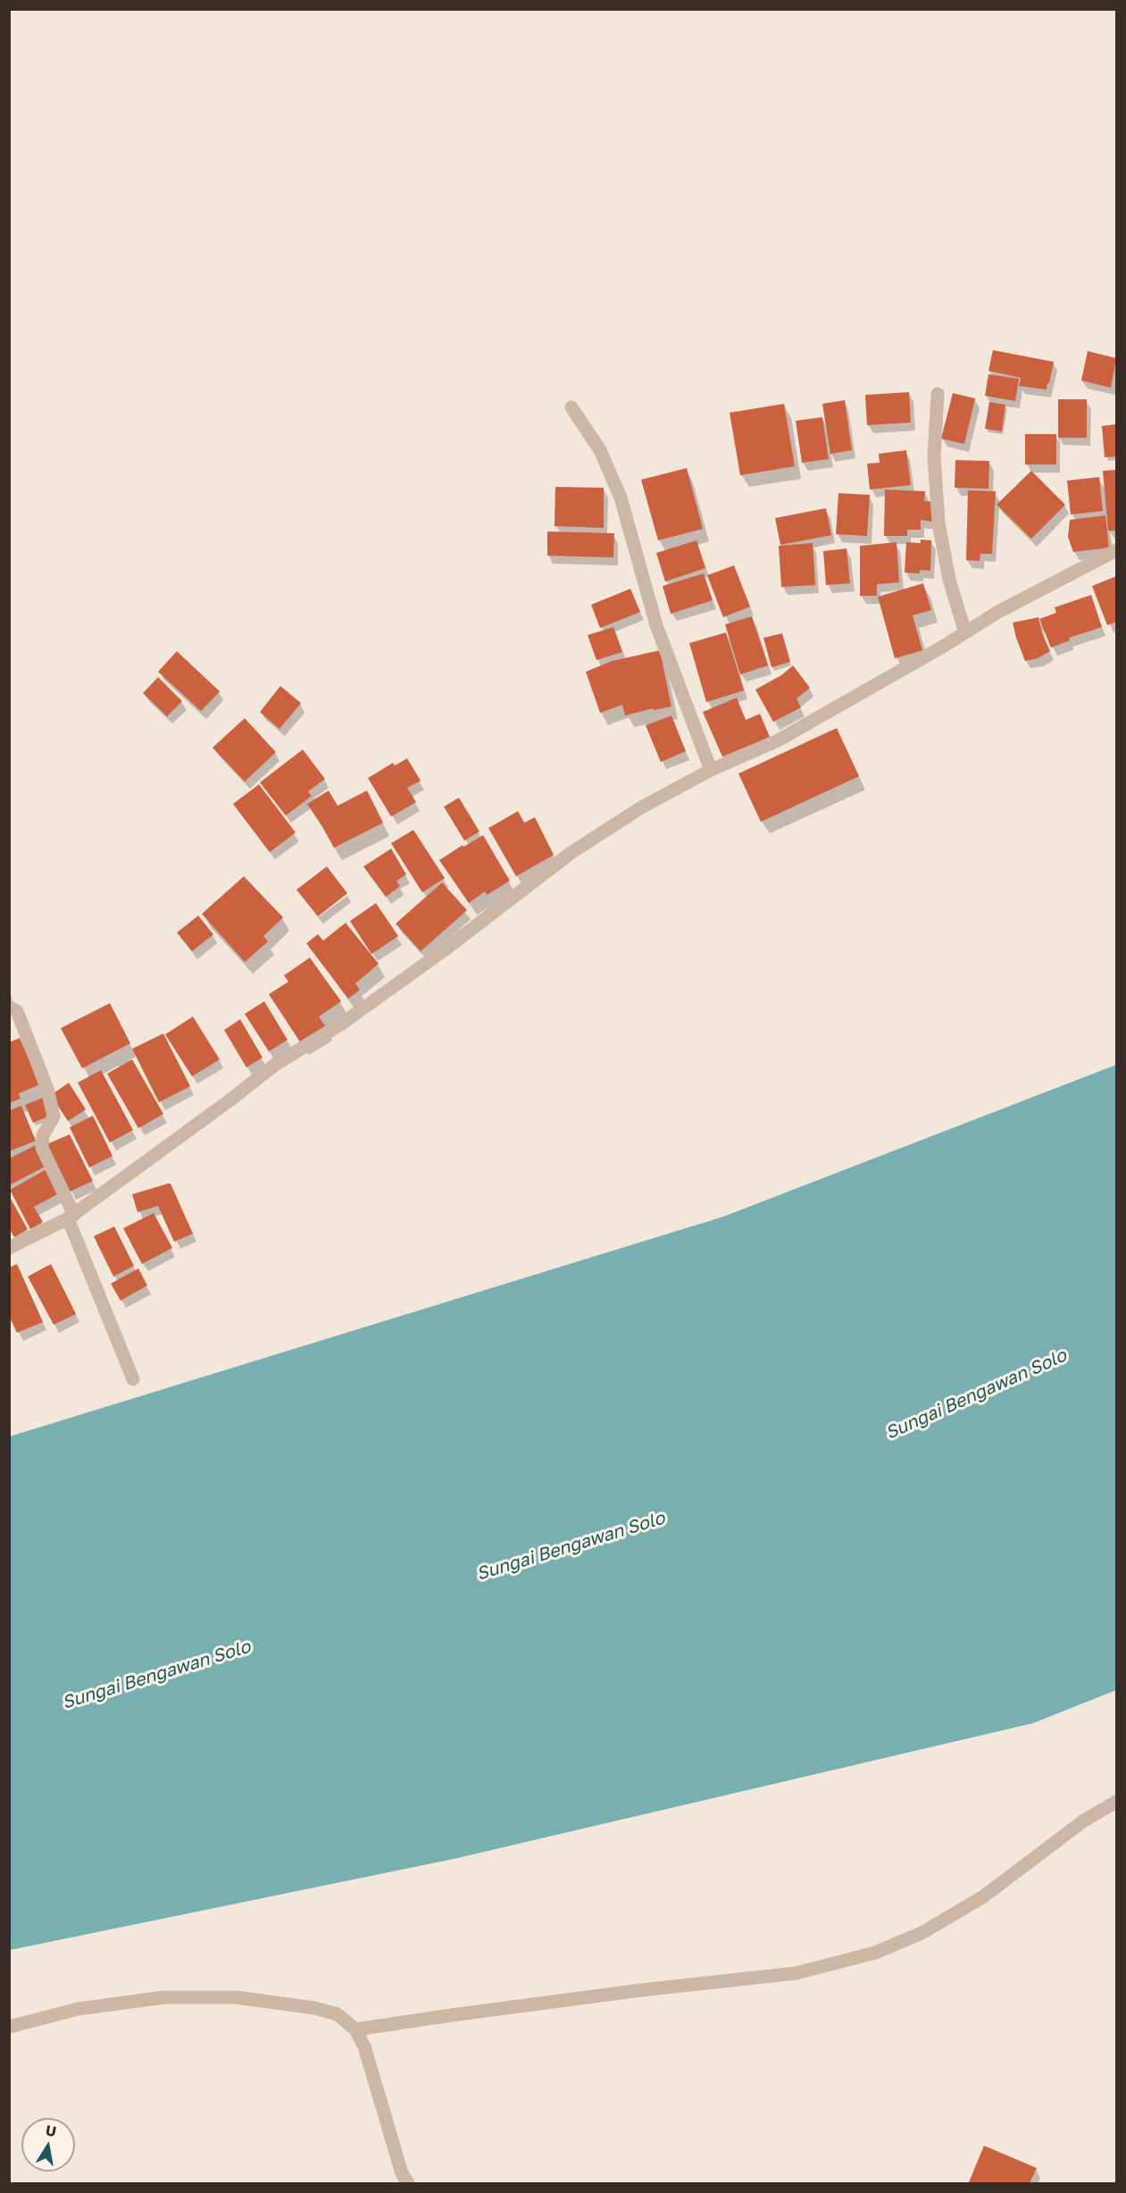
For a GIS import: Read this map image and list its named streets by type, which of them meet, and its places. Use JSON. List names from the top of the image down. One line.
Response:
{"water":["Sungai Bengawan Solo"],"north":"top"}
